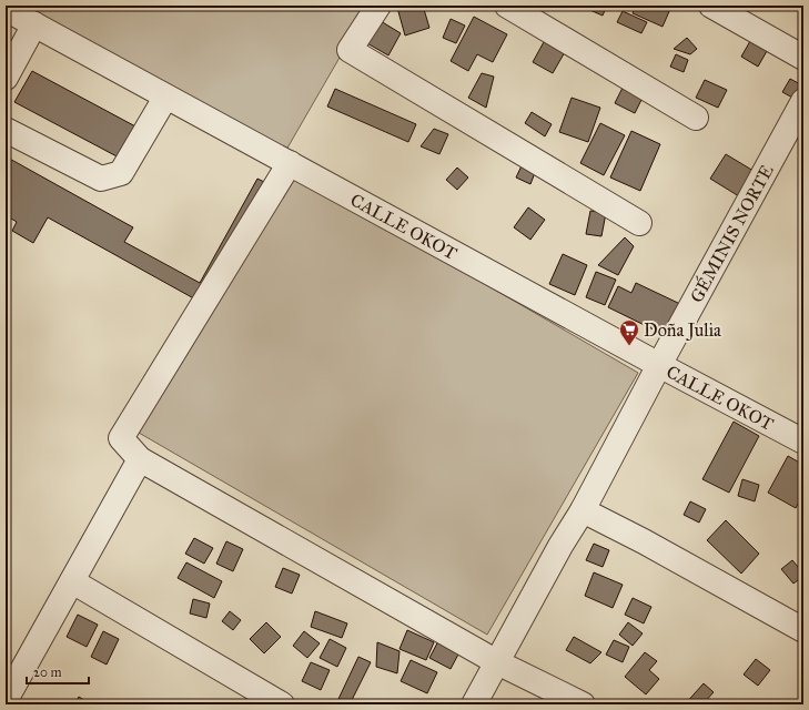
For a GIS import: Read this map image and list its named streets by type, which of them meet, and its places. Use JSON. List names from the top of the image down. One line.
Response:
{"streets":{"street":["CALLE OKOT","GÉMINIS NORTE"]},"crossings":[["CALLE OKOT","GÉMINIS NORTE"]],"places":{"supermarket":["Doña Julia"]},"scale_bar":"20 m"}
